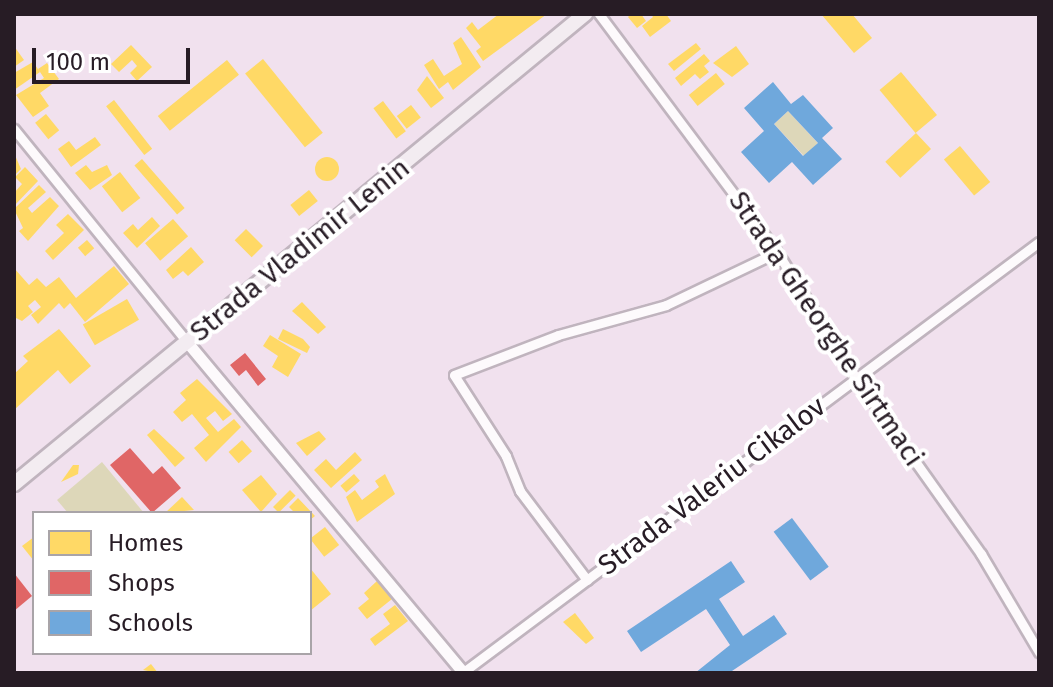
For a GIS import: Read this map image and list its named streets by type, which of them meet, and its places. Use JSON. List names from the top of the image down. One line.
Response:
{"streets":{"main road":["Strada Vladimir Lenin"],"street":["Strada Gheorghe Sîrtmaci","Strada Valeriu Cikalov"]},"crossings":[["Strada Gheorghe Sîrtmaci","Strada Valeriu Cikalov"]],"legend":["Homes","Shops","Schools"],"scale_bar":"100 m"}
